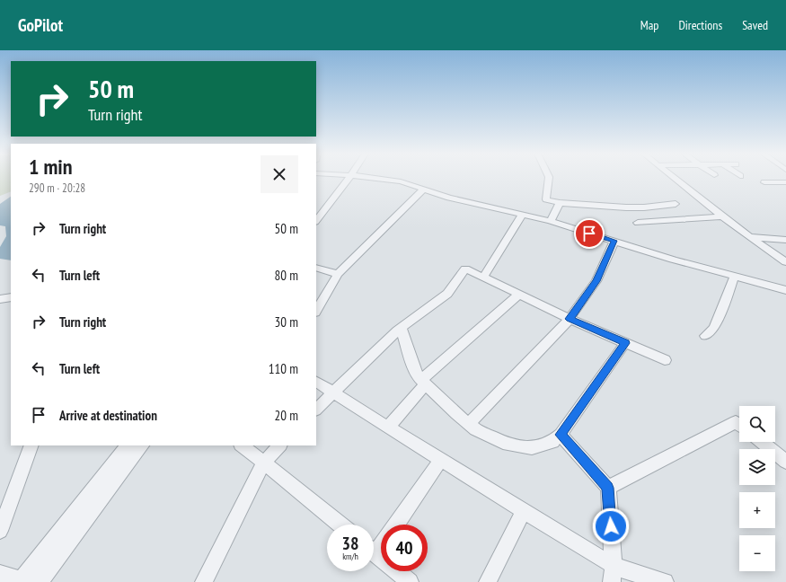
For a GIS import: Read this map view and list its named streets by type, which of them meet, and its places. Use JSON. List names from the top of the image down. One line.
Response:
{"page":{"header":"GoPilot","nav":["Map","Directions","Saved"],"turn":["50 m","Turn right"],"heading":["1 min","290 m · 20:28"],"list":[{"name":"Turn right","value":"50 m"},{"name":"Turn left","value":"80 m"},{"name":"Turn right","value":"30 m"},{"name":"Turn left","value":"110 m"},{"name":"Arrive at destination","value":"20 m"}],"map_buttons":["+","−"],"speed":"38 km/h","limit":"40"}}
